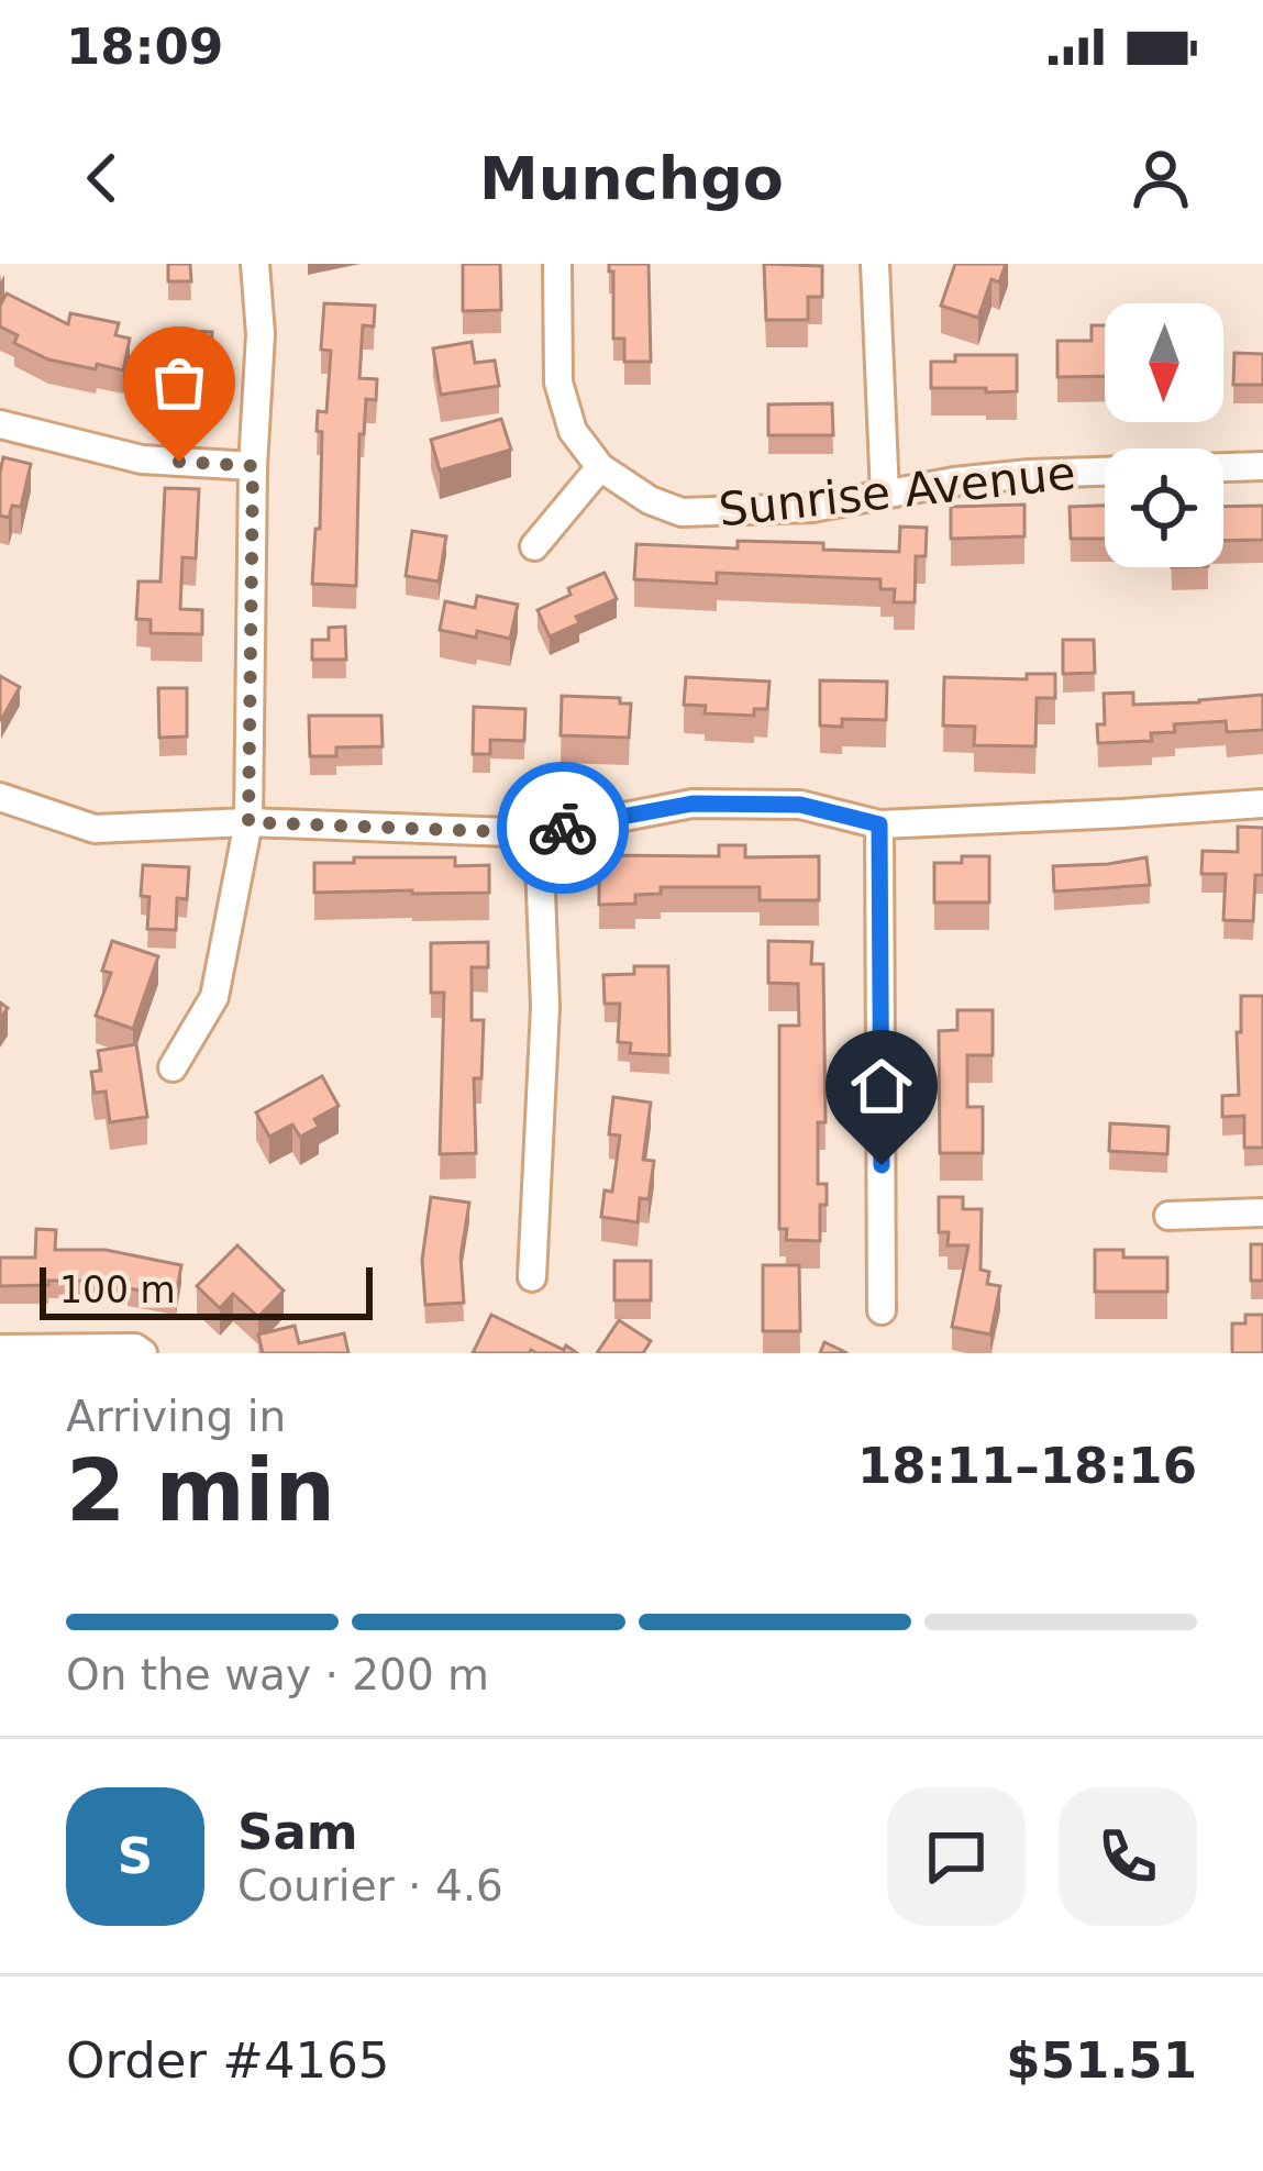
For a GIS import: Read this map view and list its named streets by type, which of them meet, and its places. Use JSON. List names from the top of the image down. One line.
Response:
{"streets":{"street":["Sunrise Avenue"]},"scale_bar":"100 m","north":"bottom","page":{"status":"18:09","header":"Munchgo","scale":"100 m","heading":["2 min","Arriving in","18:11–18:16"],"panel":["Sam","Courier · 4.6","Order #4165","$51.51"],"bar":"On the way · 200 m","round":"S"}}
